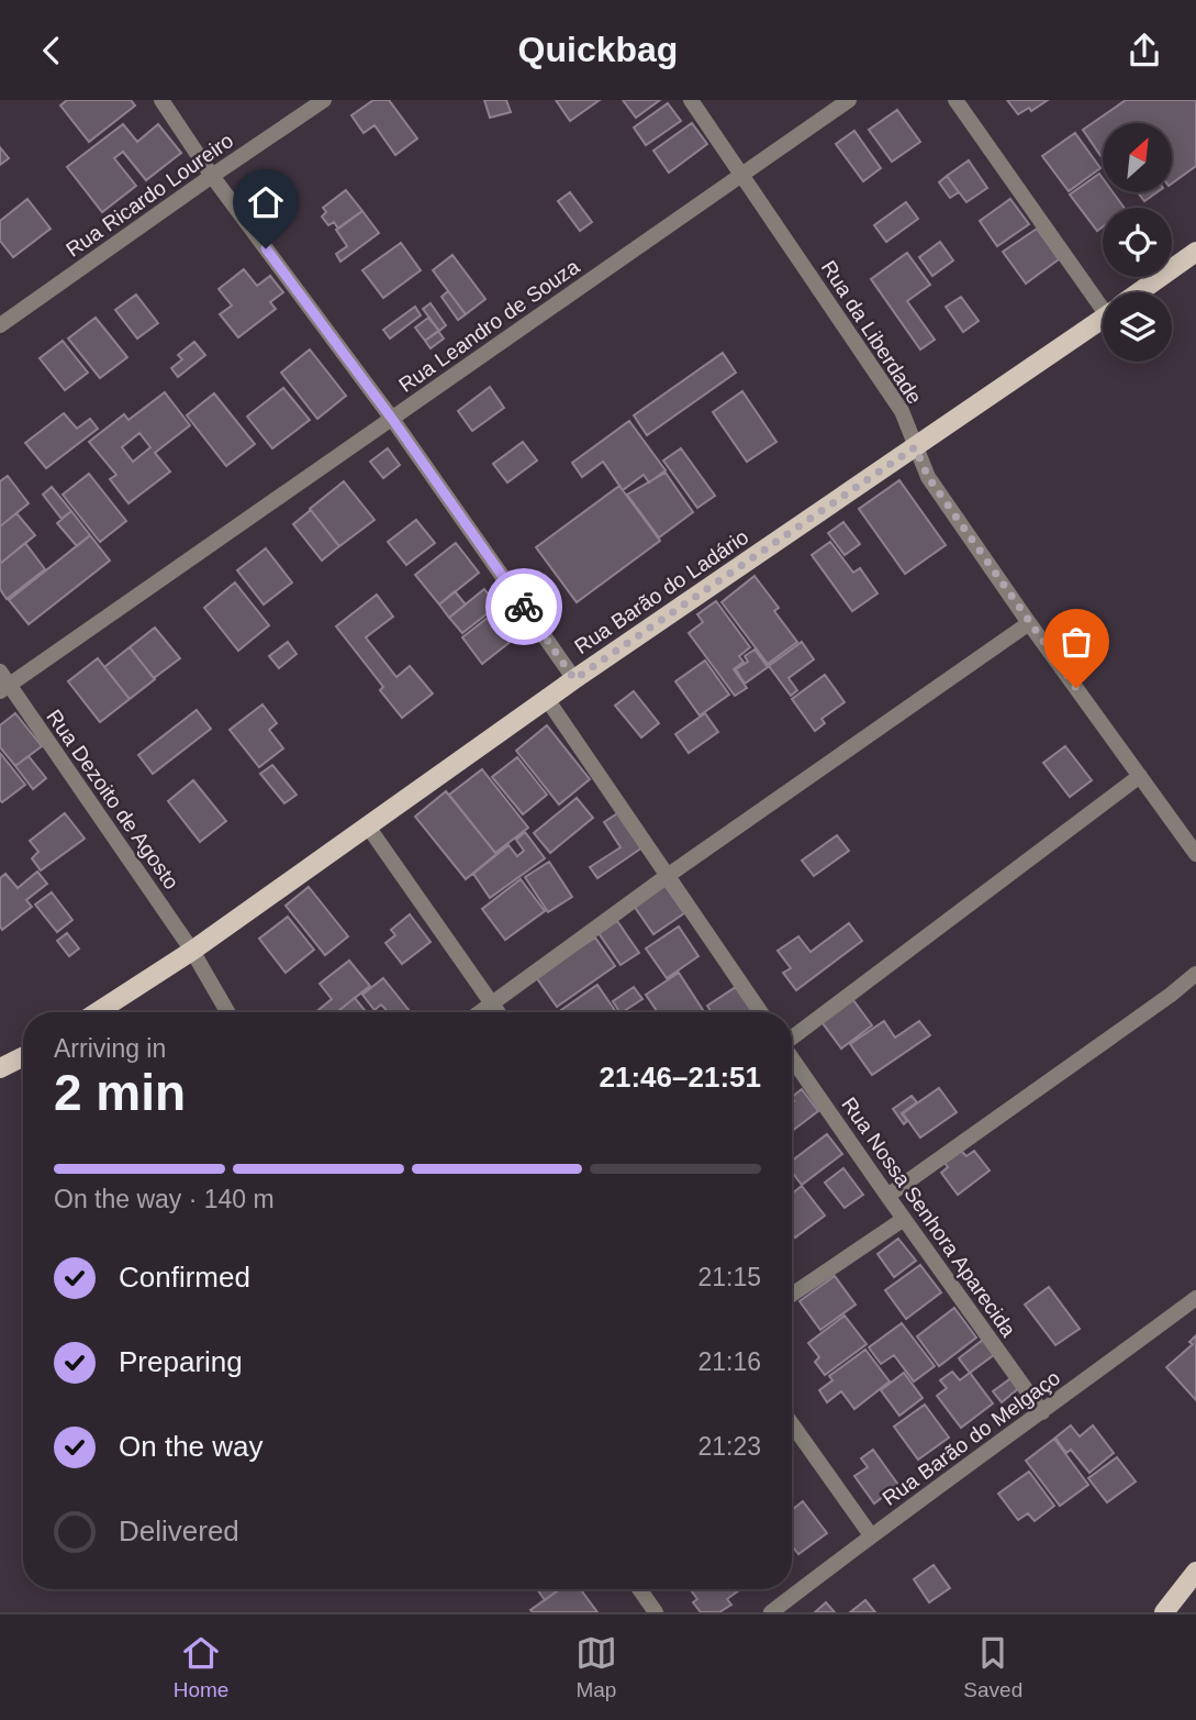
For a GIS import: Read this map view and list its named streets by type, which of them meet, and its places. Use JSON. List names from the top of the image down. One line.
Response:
{"streets":{"main road":["Rua Barão do Ladário"],"street":["Rua Ricardo Loureiro","Rua Leandro de Souza","Rua da Liberdade","Rua Dezoito de Agosto","Rua Nossa Senhora Aparecida","Rua Barão do Melgaço"]},"crossings":[["Rua Leandro de Souza","Rua da Liberdade"],["Rua Leandro de Souza","Rua Dezoito de Agosto"],["Rua da Liberdade","Rua Barão do Ladário"],["Rua Barão do Ladário","Rua Dezoito de Agosto"],["Rua Nossa Senhora Aparecida","Rua Barão do Melgaço"]],"north":"top right","page":{"header":"Quickbag","heading":["2 min","Arriving in","21:46–21:51"],"bar":"On the way · 140 m","list":[["Confirmed","21:15"],["Preparing","21:16"],["On the way","21:23"],"Delivered"],"tabs":["Home","Map","Saved"]}}
